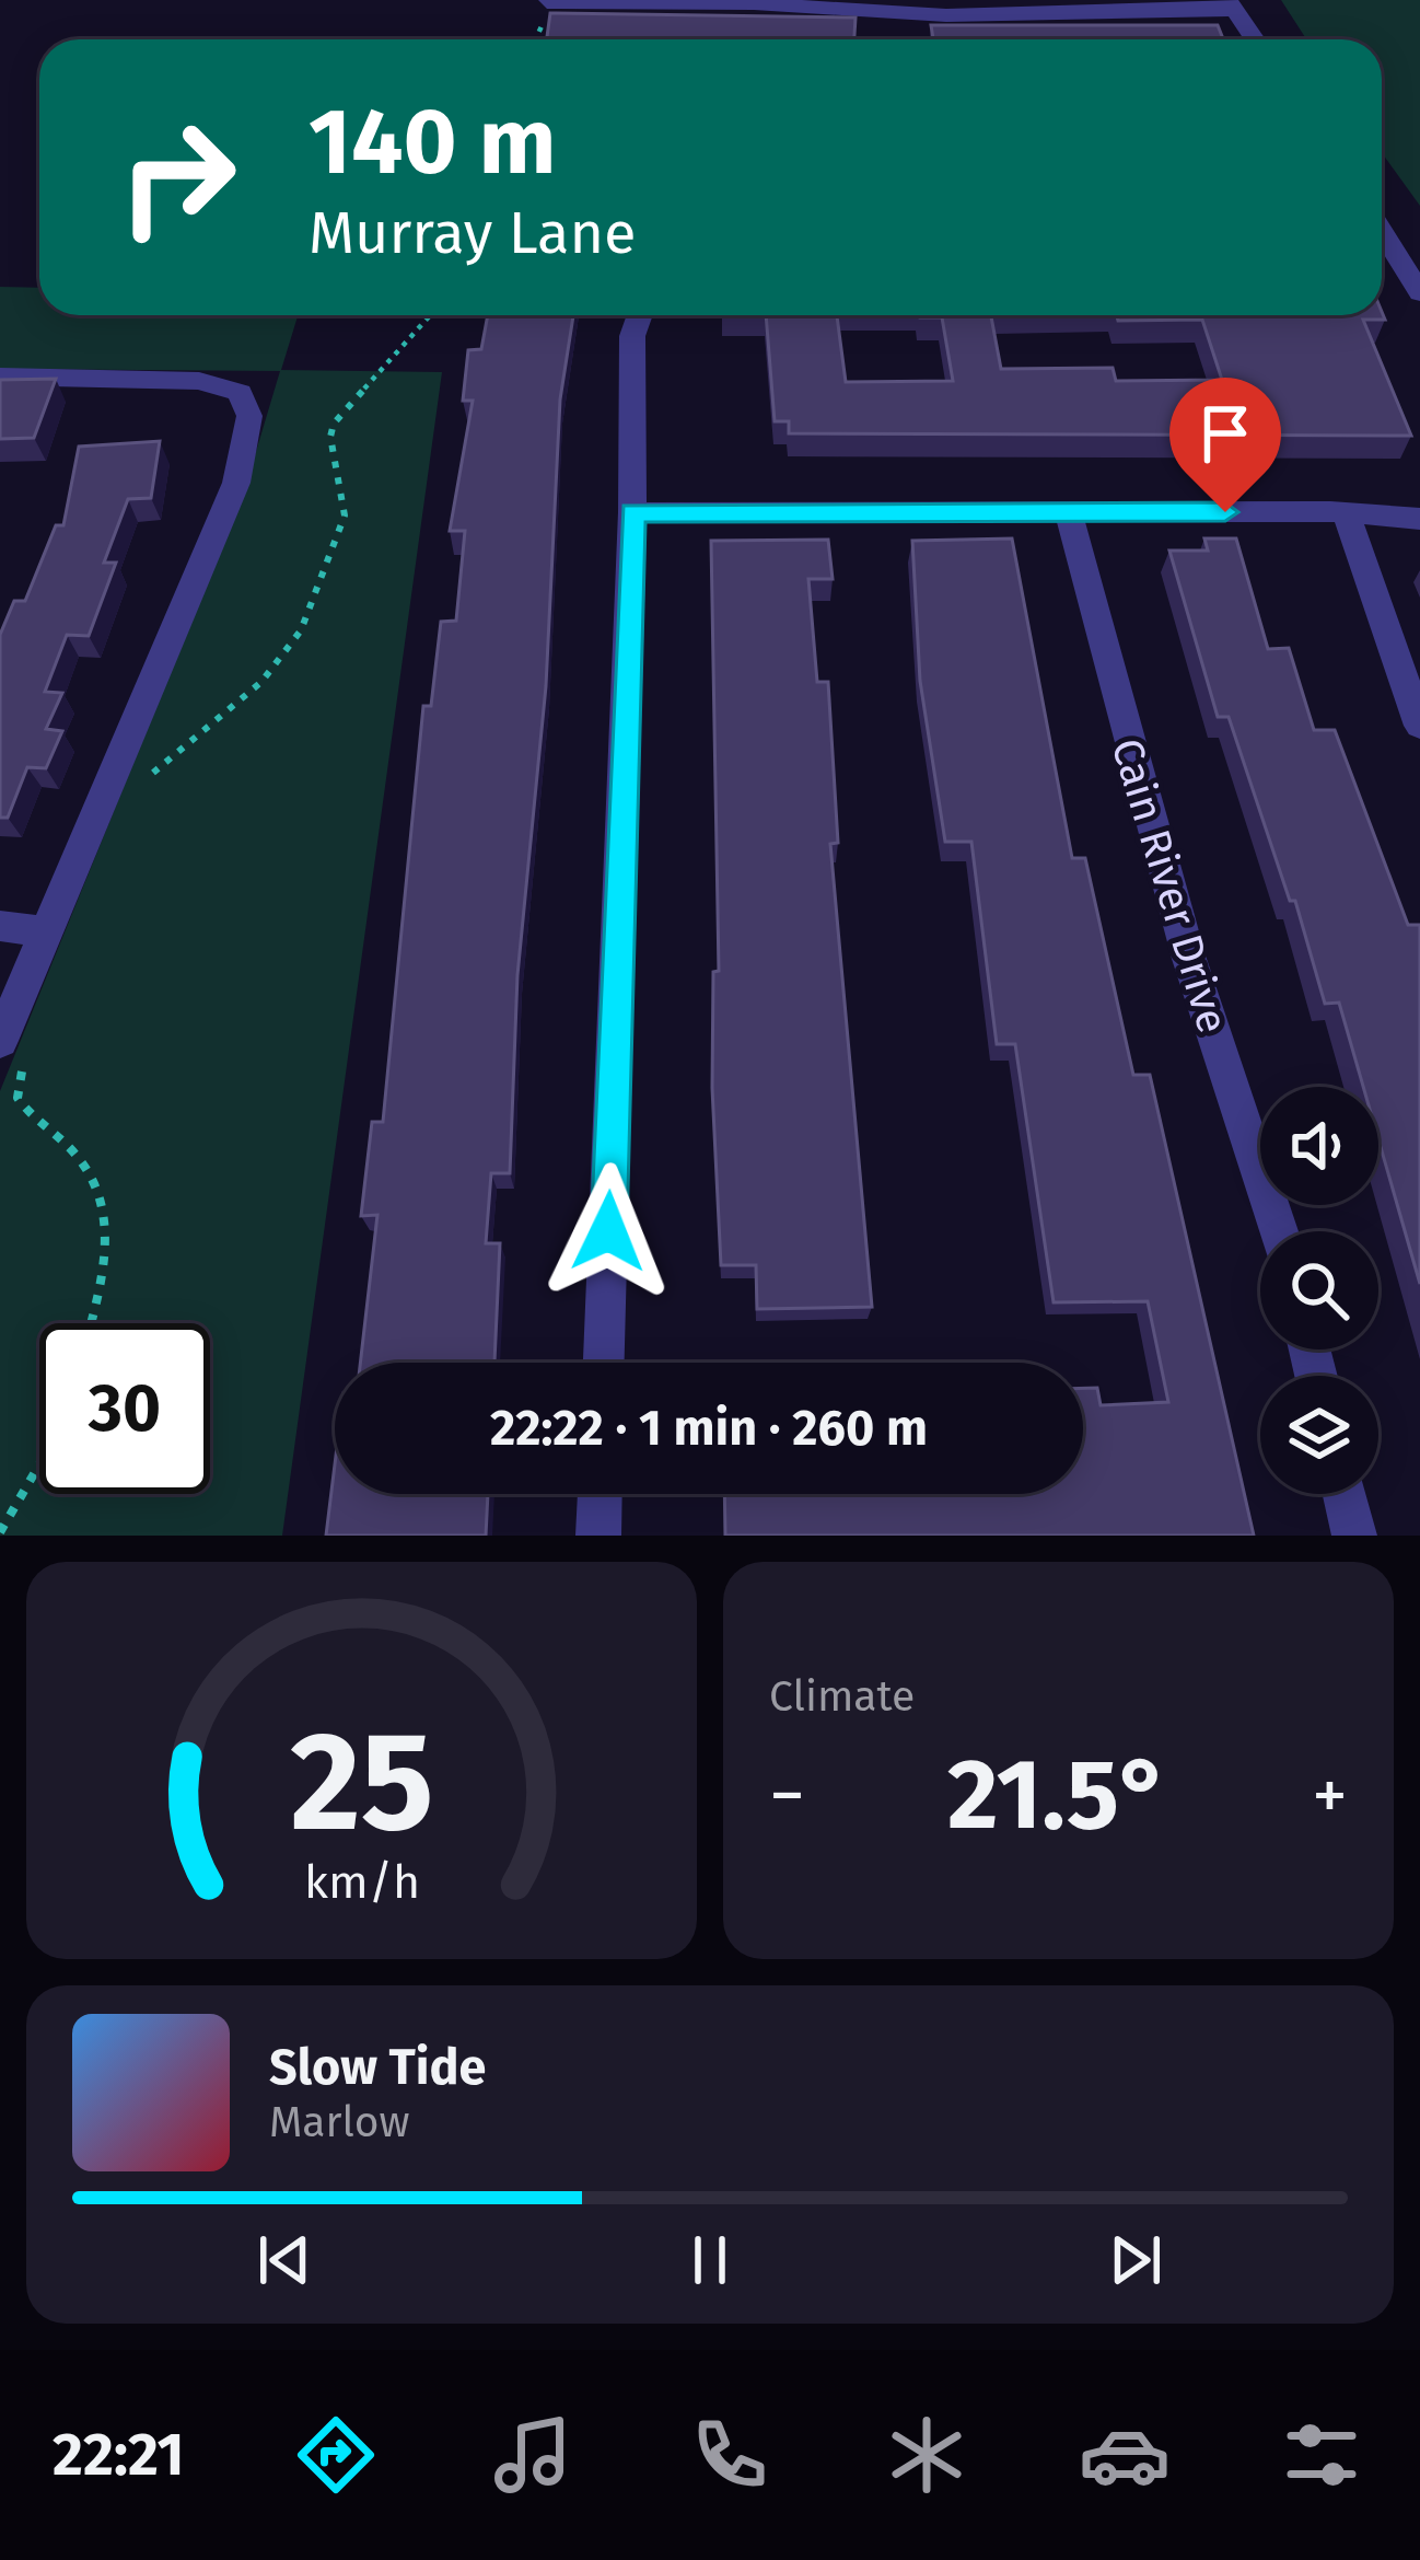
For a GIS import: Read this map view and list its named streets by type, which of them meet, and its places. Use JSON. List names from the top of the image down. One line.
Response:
{"streets":{"street":["Cain River Drive"]},"page":{"turn":["140 m","Murray Lane"],"limit":"30","trip":"22:22 · 1 min · 260 m","tile":"Climate","heat":["−","21.5°","+"],"song":["Slow Tide","Marlow"],"tabs":"22:21","gauge":["25","km/h"]}}
